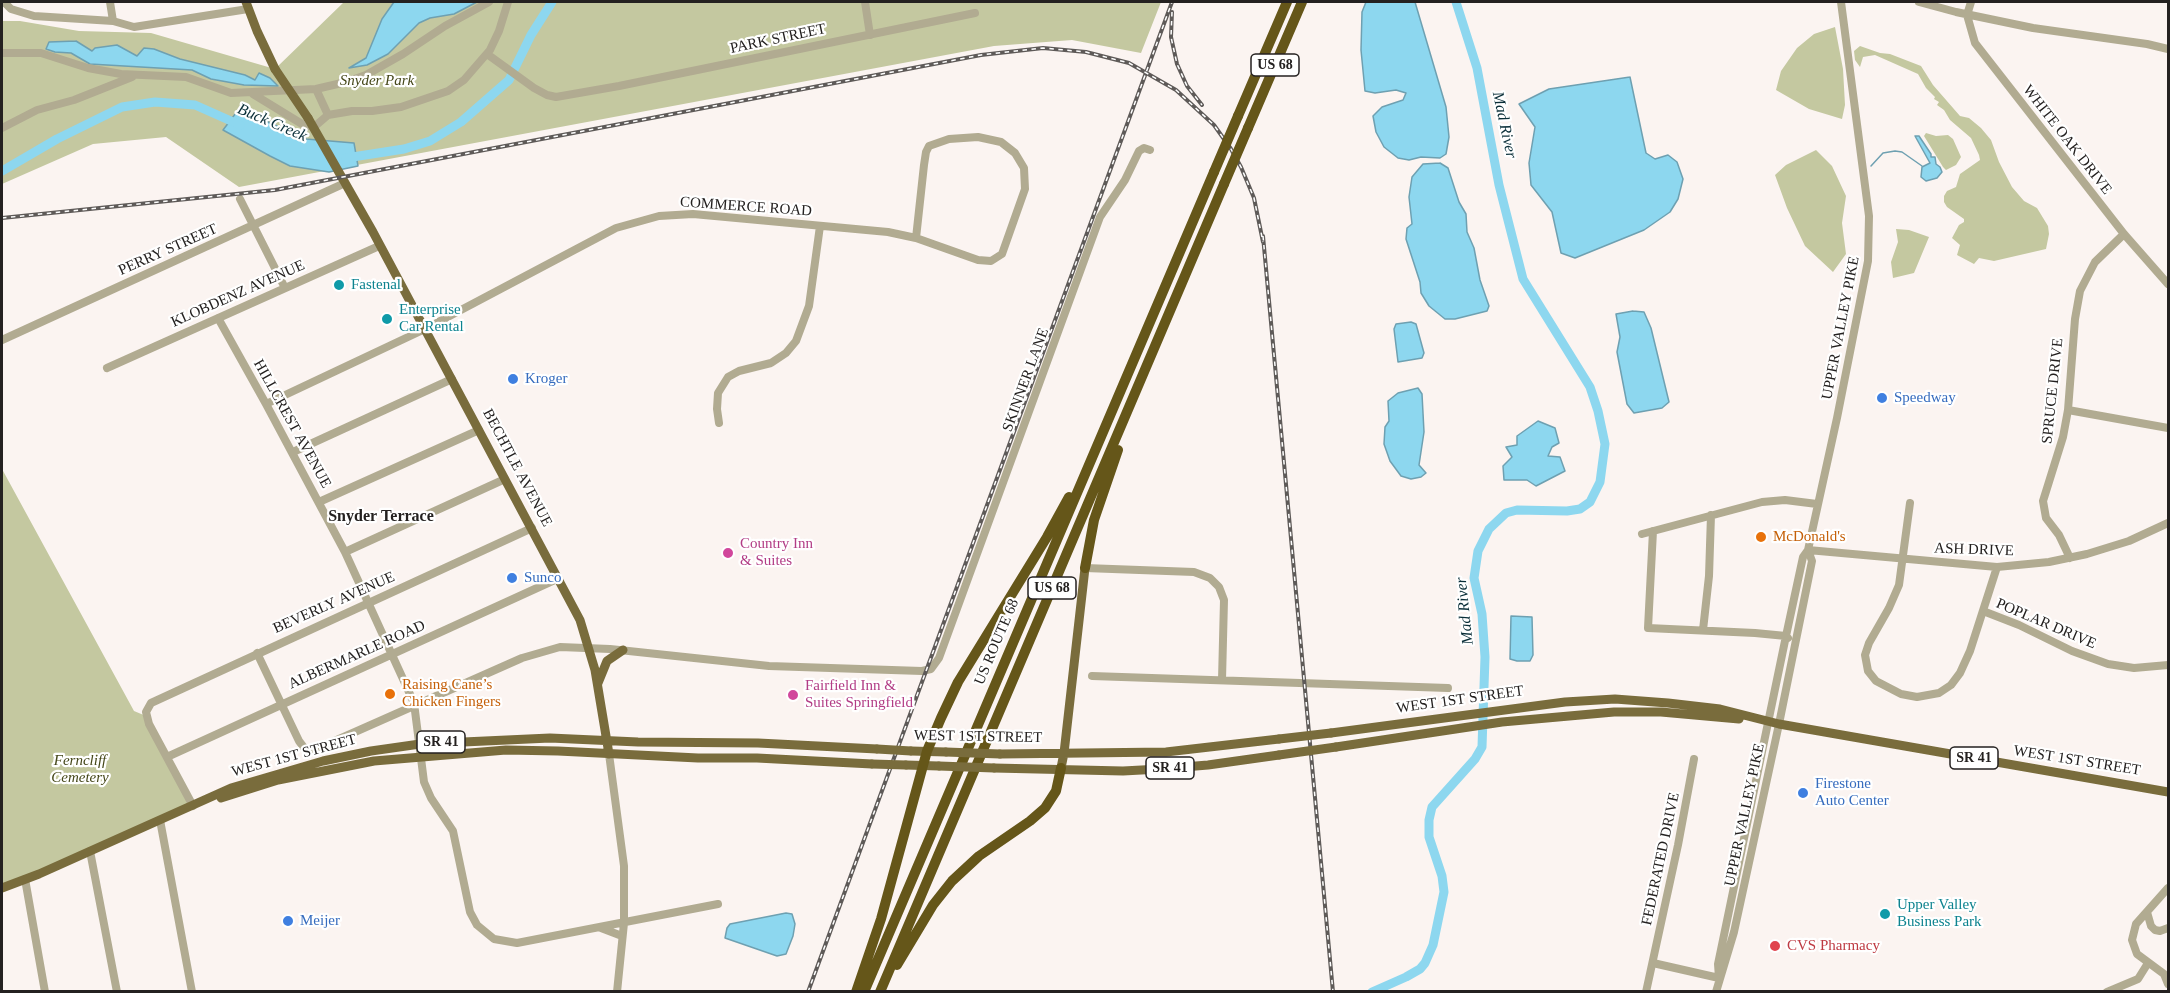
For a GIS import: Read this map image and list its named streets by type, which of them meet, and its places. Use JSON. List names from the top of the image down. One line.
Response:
{"streets":{"highway":["US 68","US ROUTE 68"],"main road":["BECHTLE AVENUE","WEST 1ST STREET","SR 41"],"street":["PARK STREET","WHITE OAK DRIVE","COMMERCE ROAD","PERRY STREET","KLOBDENZ AVENUE","UPPER VALLEY PIKE","SKINNER LANE","SPRUCE DRIVE","HILLCREST AVENUE","ASH DRIVE","BEVERLY AVENUE","POPLAR DRIVE","ALBERMARLE ROAD","FEDERATED DRIVE"]},"crossings":[["WHITE OAK DRIVE","SPRUCE DRIVE"],["COMMERCE ROAD","HILLCREST AVENUE"],["COMMERCE ROAD","BECHTLE AVENUE"],["PERRY STREET","BECHTLE AVENUE"],["KLOBDENZ AVENUE","HILLCREST AVENUE"],["KLOBDENZ AVENUE","BECHTLE AVENUE"],["UPPER VALLEY PIKE","ASH DRIVE"],["UPPER VALLEY PIKE","WEST 1ST STREET"],["SKINNER LANE","WEST 1ST STREET"],["SPRUCE DRIVE","ASH DRIVE"],["HILLCREST AVENUE","BECHTLE AVENUE"],["HILLCREST AVENUE","BEVERLY AVENUE"],["HILLCREST AVENUE","ALBERMARLE ROAD"],["HILLCREST AVENUE","WEST 1ST STREET"],["BECHTLE AVENUE","BEVERLY AVENUE"],["BECHTLE AVENUE","ALBERMARLE ROAD"],["BECHTLE AVENUE","WEST 1ST STREET"],["BEVERLY AVENUE","ALBERMARLE ROAD"],["ALBERMARLE ROAD","WEST 1ST STREET"]],"districts":["Snyder Terrace"],"water":["Buck Creek","Mad River"],"parks":["Snyder Park","Ferncliff Cemetery"],"places":["Fastenal","Enterprise Car Rental","Kroger","Speedway","McDonald's","Country Inn & Suites","Sunco","Raising Cane’s Chicken Fingers","Fairfield Inn & Suites Springfield","Firestone Auto Center","Upper Valley Business Park","Meijer","CVS Pharmacy"]}
